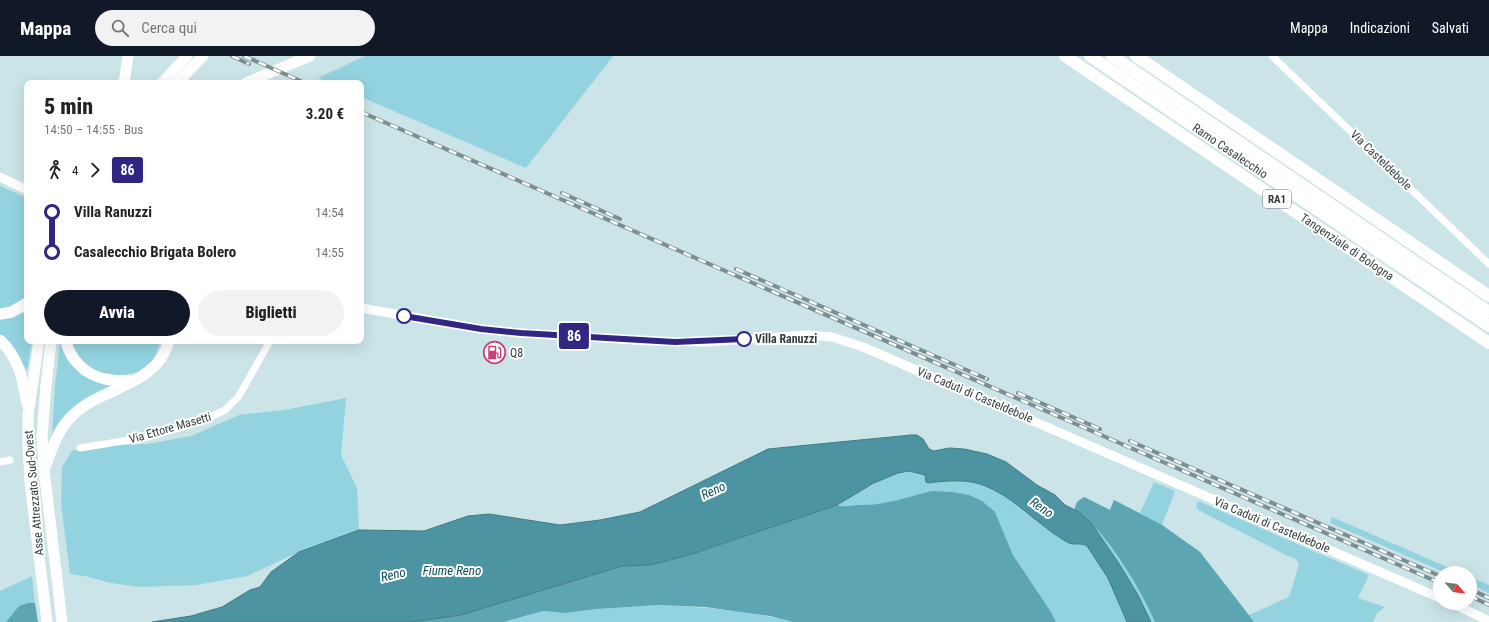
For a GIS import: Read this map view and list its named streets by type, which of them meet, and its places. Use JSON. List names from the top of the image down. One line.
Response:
{"streets":{"highway":["Ramo Casalecchio","RA1","Tangenziale di Bologna","Asse Attrezzato Sud-Ovest"],"main road":["Via Caduti di Casteldebole"],"street":["Via Casteldebole","Via Ettore Masetti"]},"water":["Reno","Fiume Reno"],"places":{"other":["Villa Ranuzzi"],"fuel station":["Q8"]},"lines":["bus line 86"],"north":"bottom right","page":{"header":"Mappa","search":"Cerca qui","nav":["Mappa","Indicazioni","Salvati"],"on_map":"86","heading":["5 min","14:50 – 14:55 · Bus","3.20 €"],"legs":["4","86"],"list":[{"name":"Villa Ranuzzi","value":"14:54"},{"name":"Casalecchio Brigata Bolero","value":"14:55"}],"buttons":["Avvia","Biglietti"]}}
